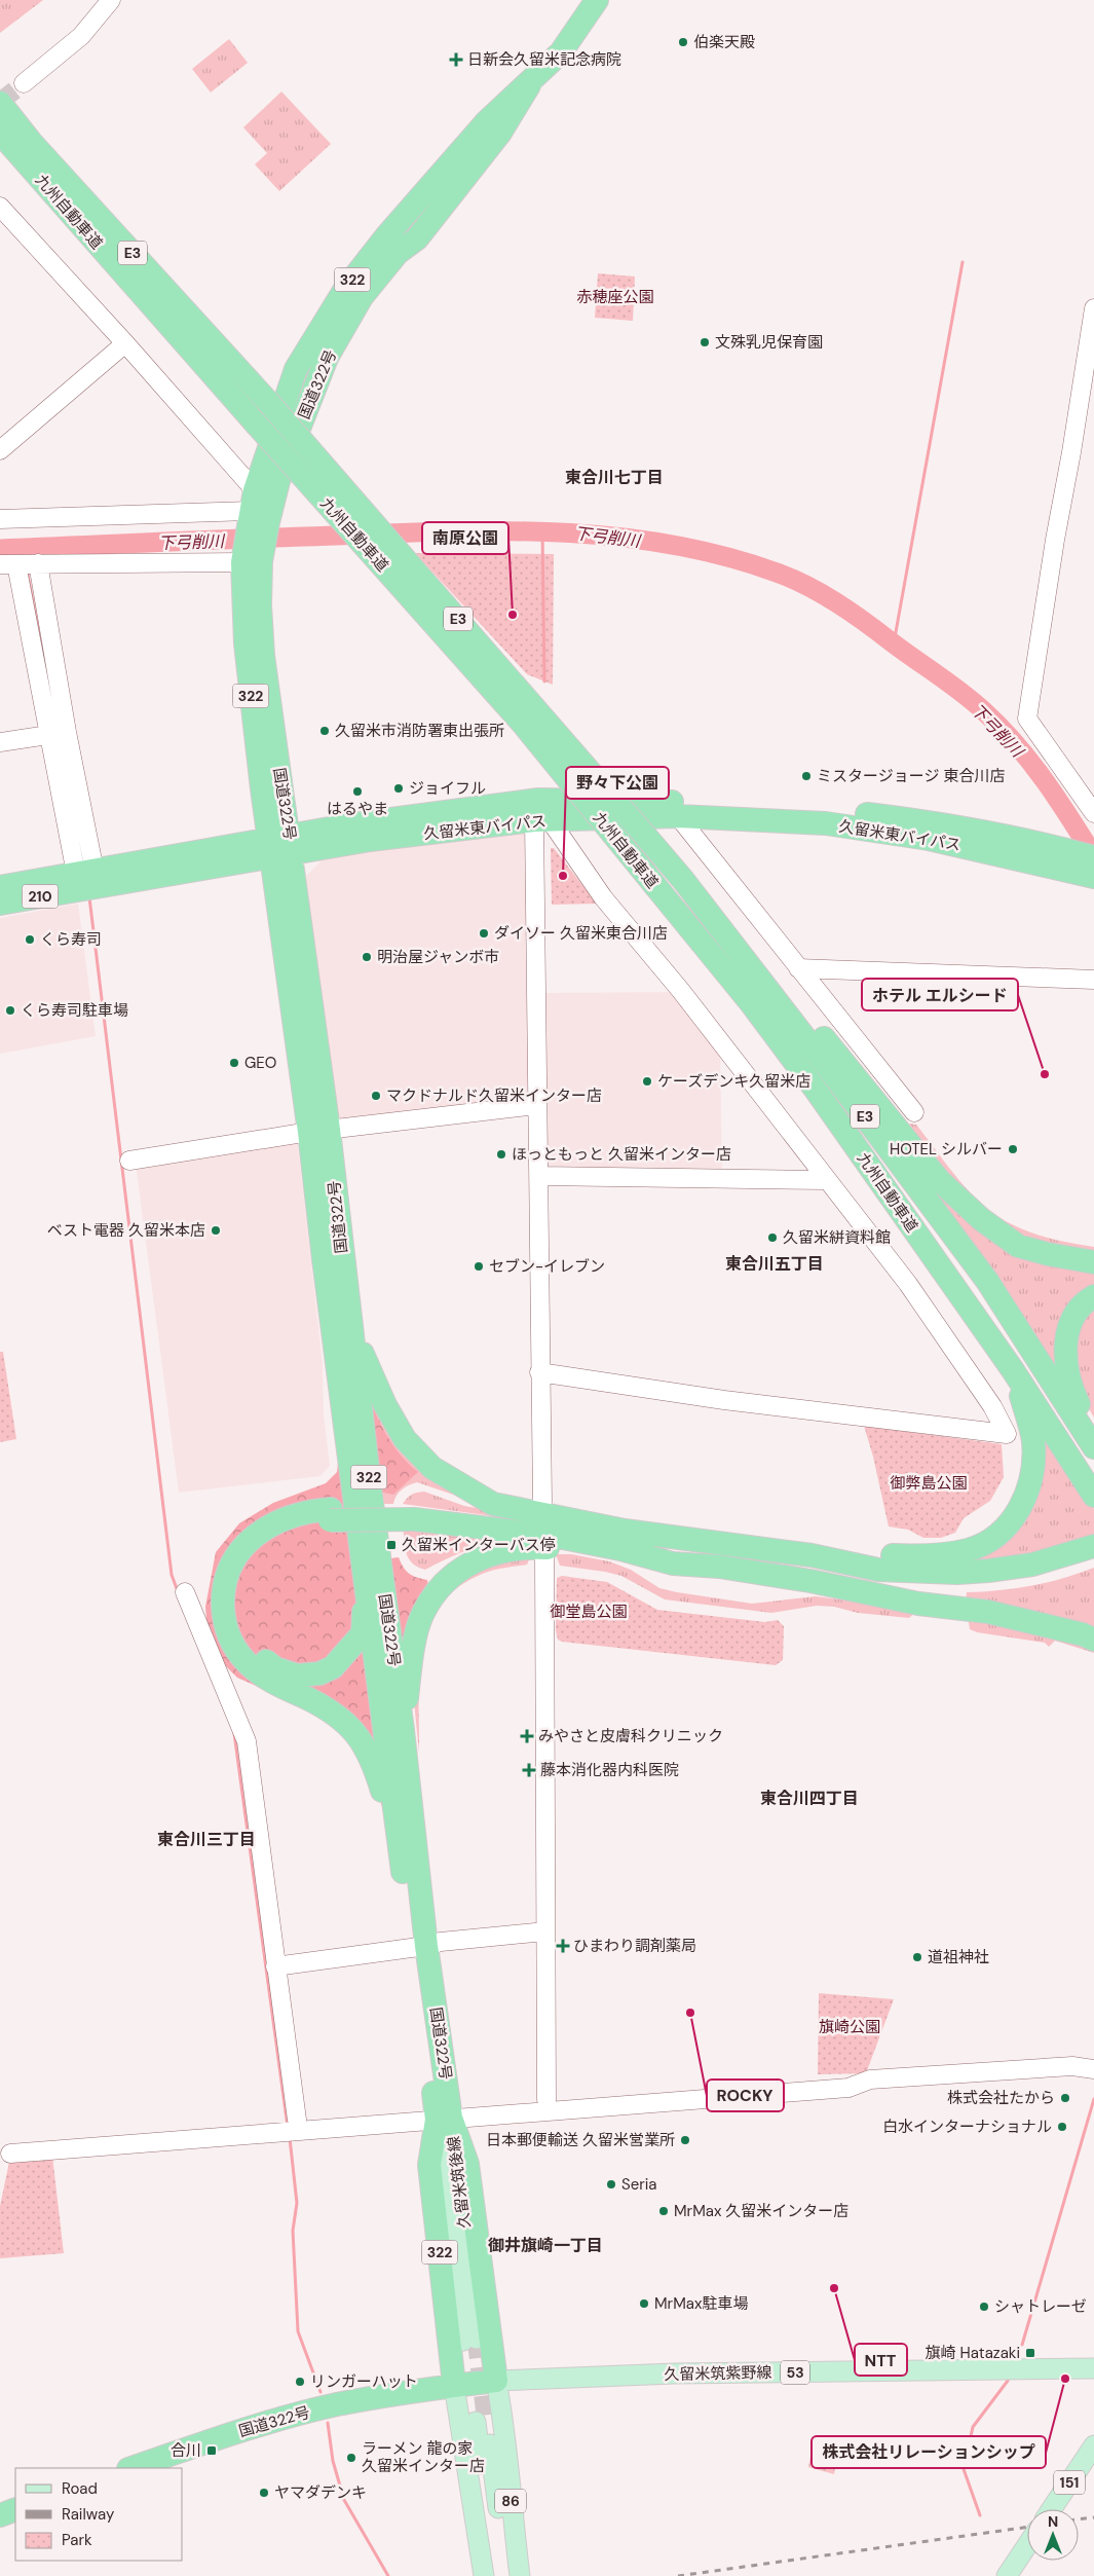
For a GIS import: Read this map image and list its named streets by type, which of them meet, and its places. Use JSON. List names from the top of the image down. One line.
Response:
{"streets":{"highway":["九州自動車道","E3","322","国道322号","久留米東バイパス","210"],"main road":["久留米筑後線","53","久留米筑紫野線","151","86"]},"crossings":[["国道322号","久留米東バイパス"],["国道322号","久留米筑後線"],["国道322号","久留米筑紫野線"],["国道322号","86"],["久留米筑紫野線","86"]],"districts":["東合川七丁目","東合川五丁目","東合川四丁目","東合川三丁目","御井旗崎一丁目"],"water":["下弓削川"],"parks":["赤穂座公園","御弊島公園","御堂島公園","旗崎公園"],"places":{"other":["伯楽天殿","文殊乳児保育園","南原公園","久留米市消防署東出張所","ミスタージョージ 東合川店","ジョイフル","はるやま","野々下公園","ダイソー 久留米東合川店","くら寿司","明治屋ジャンボ市","くら寿司駐車場","GEO","ホテル エルシード","ケーズデンキ久留米店","マクドナルド久留米インター店","HOTEL シルバー","ほっともっと 久留米インター店","ベスト電器 久留米本店","久留米絣資料館","セブン-イレブン","道祖神社","ROCKY","株式会社たから","白水インターナショナル","日本郵便輸送 久留米営業所","Seria","MrMax 久留米インター店","NTT","MrMax駐車場","シャトレーゼ","株式会社リレーションシップ","リンガーハット","ラーメン 龍の家 久留米インター店","ヤマダデンキ"],"health":["日新会久留米記念病院","みやさと皮膚科クリニック","藤本消化器内科医院","ひまわり調剤薬局"],"transit":["久留米インターバス停","旗崎 Hatazaki","合川"]},"legend":["Road","Railway","Park"],"north":"top"}
